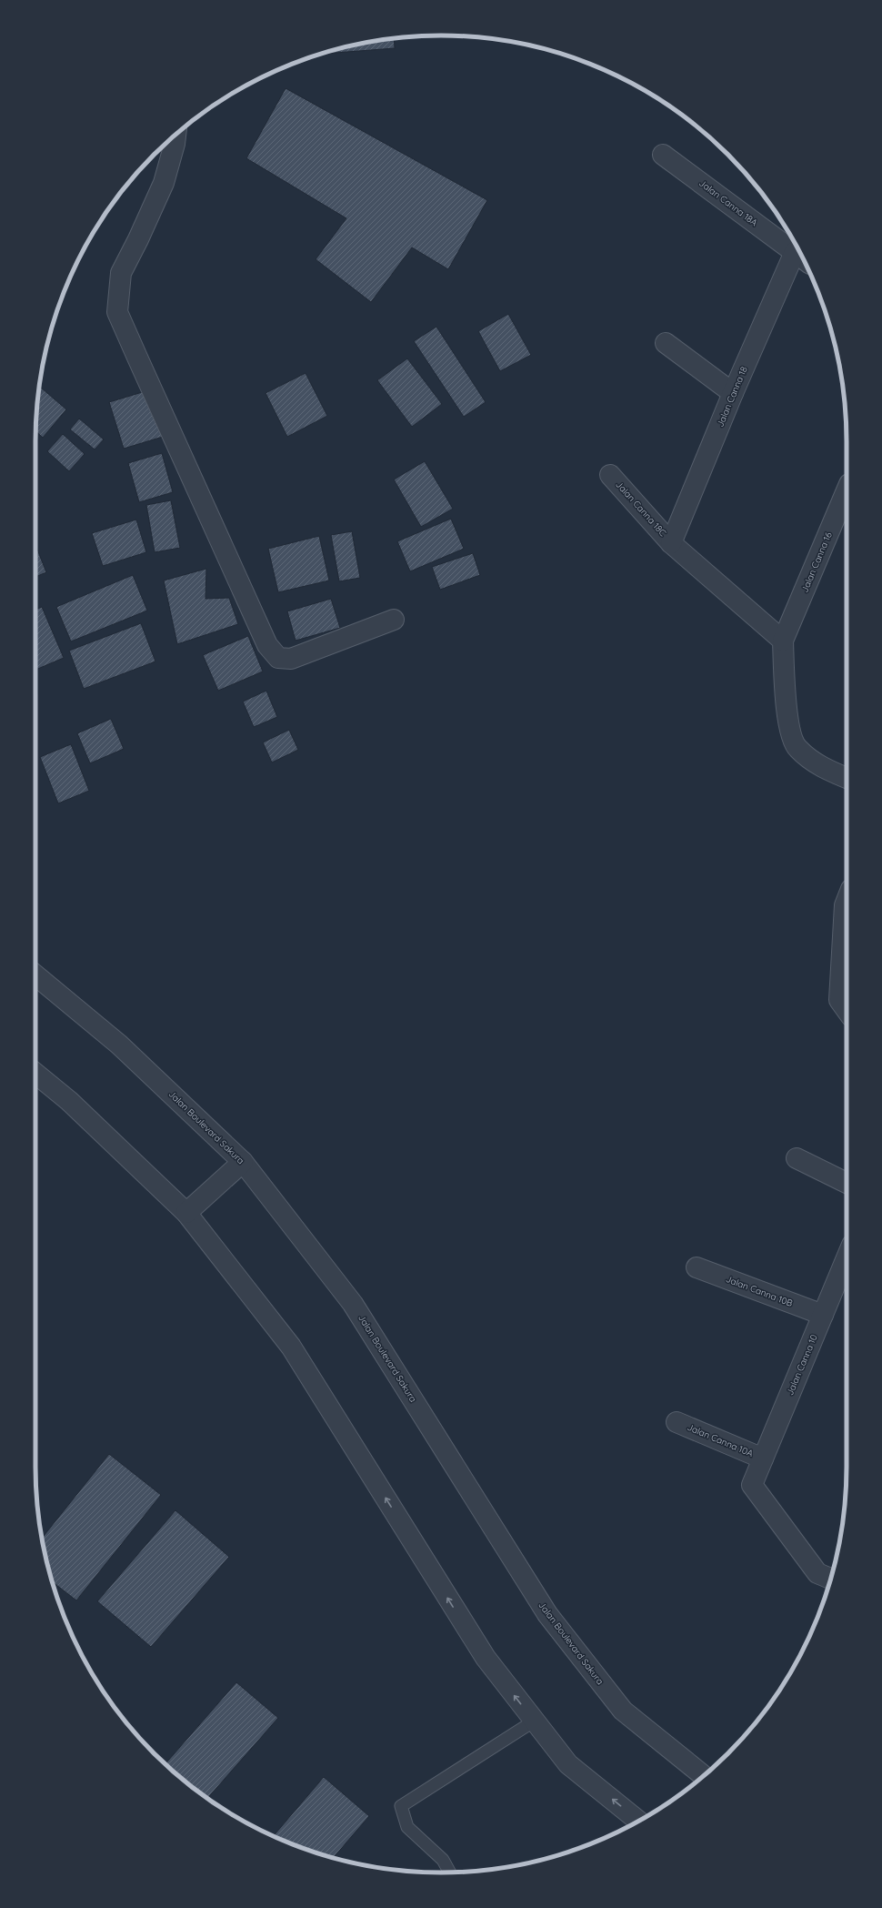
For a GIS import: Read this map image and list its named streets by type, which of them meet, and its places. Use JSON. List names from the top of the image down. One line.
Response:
{"streets":{"street":["Jalan Canna 18A","Jalan Canna 18","Jalan Canna 18C","Jalan Canna 16","Jalan Boulevard Sakura","Jalan Canna 10B","Jalan Canna 10","Jalan Canna 10A"]},"crossings":[["Jalan Canna 18A","Jalan Canna 18"],["Jalan Canna 18","Jalan Canna 18C"],["Jalan Canna 18C","Jalan Canna 16"],["Jalan Canna 10B","Jalan Canna 10"],["Jalan Canna 10","Jalan Canna 10A"]]}
